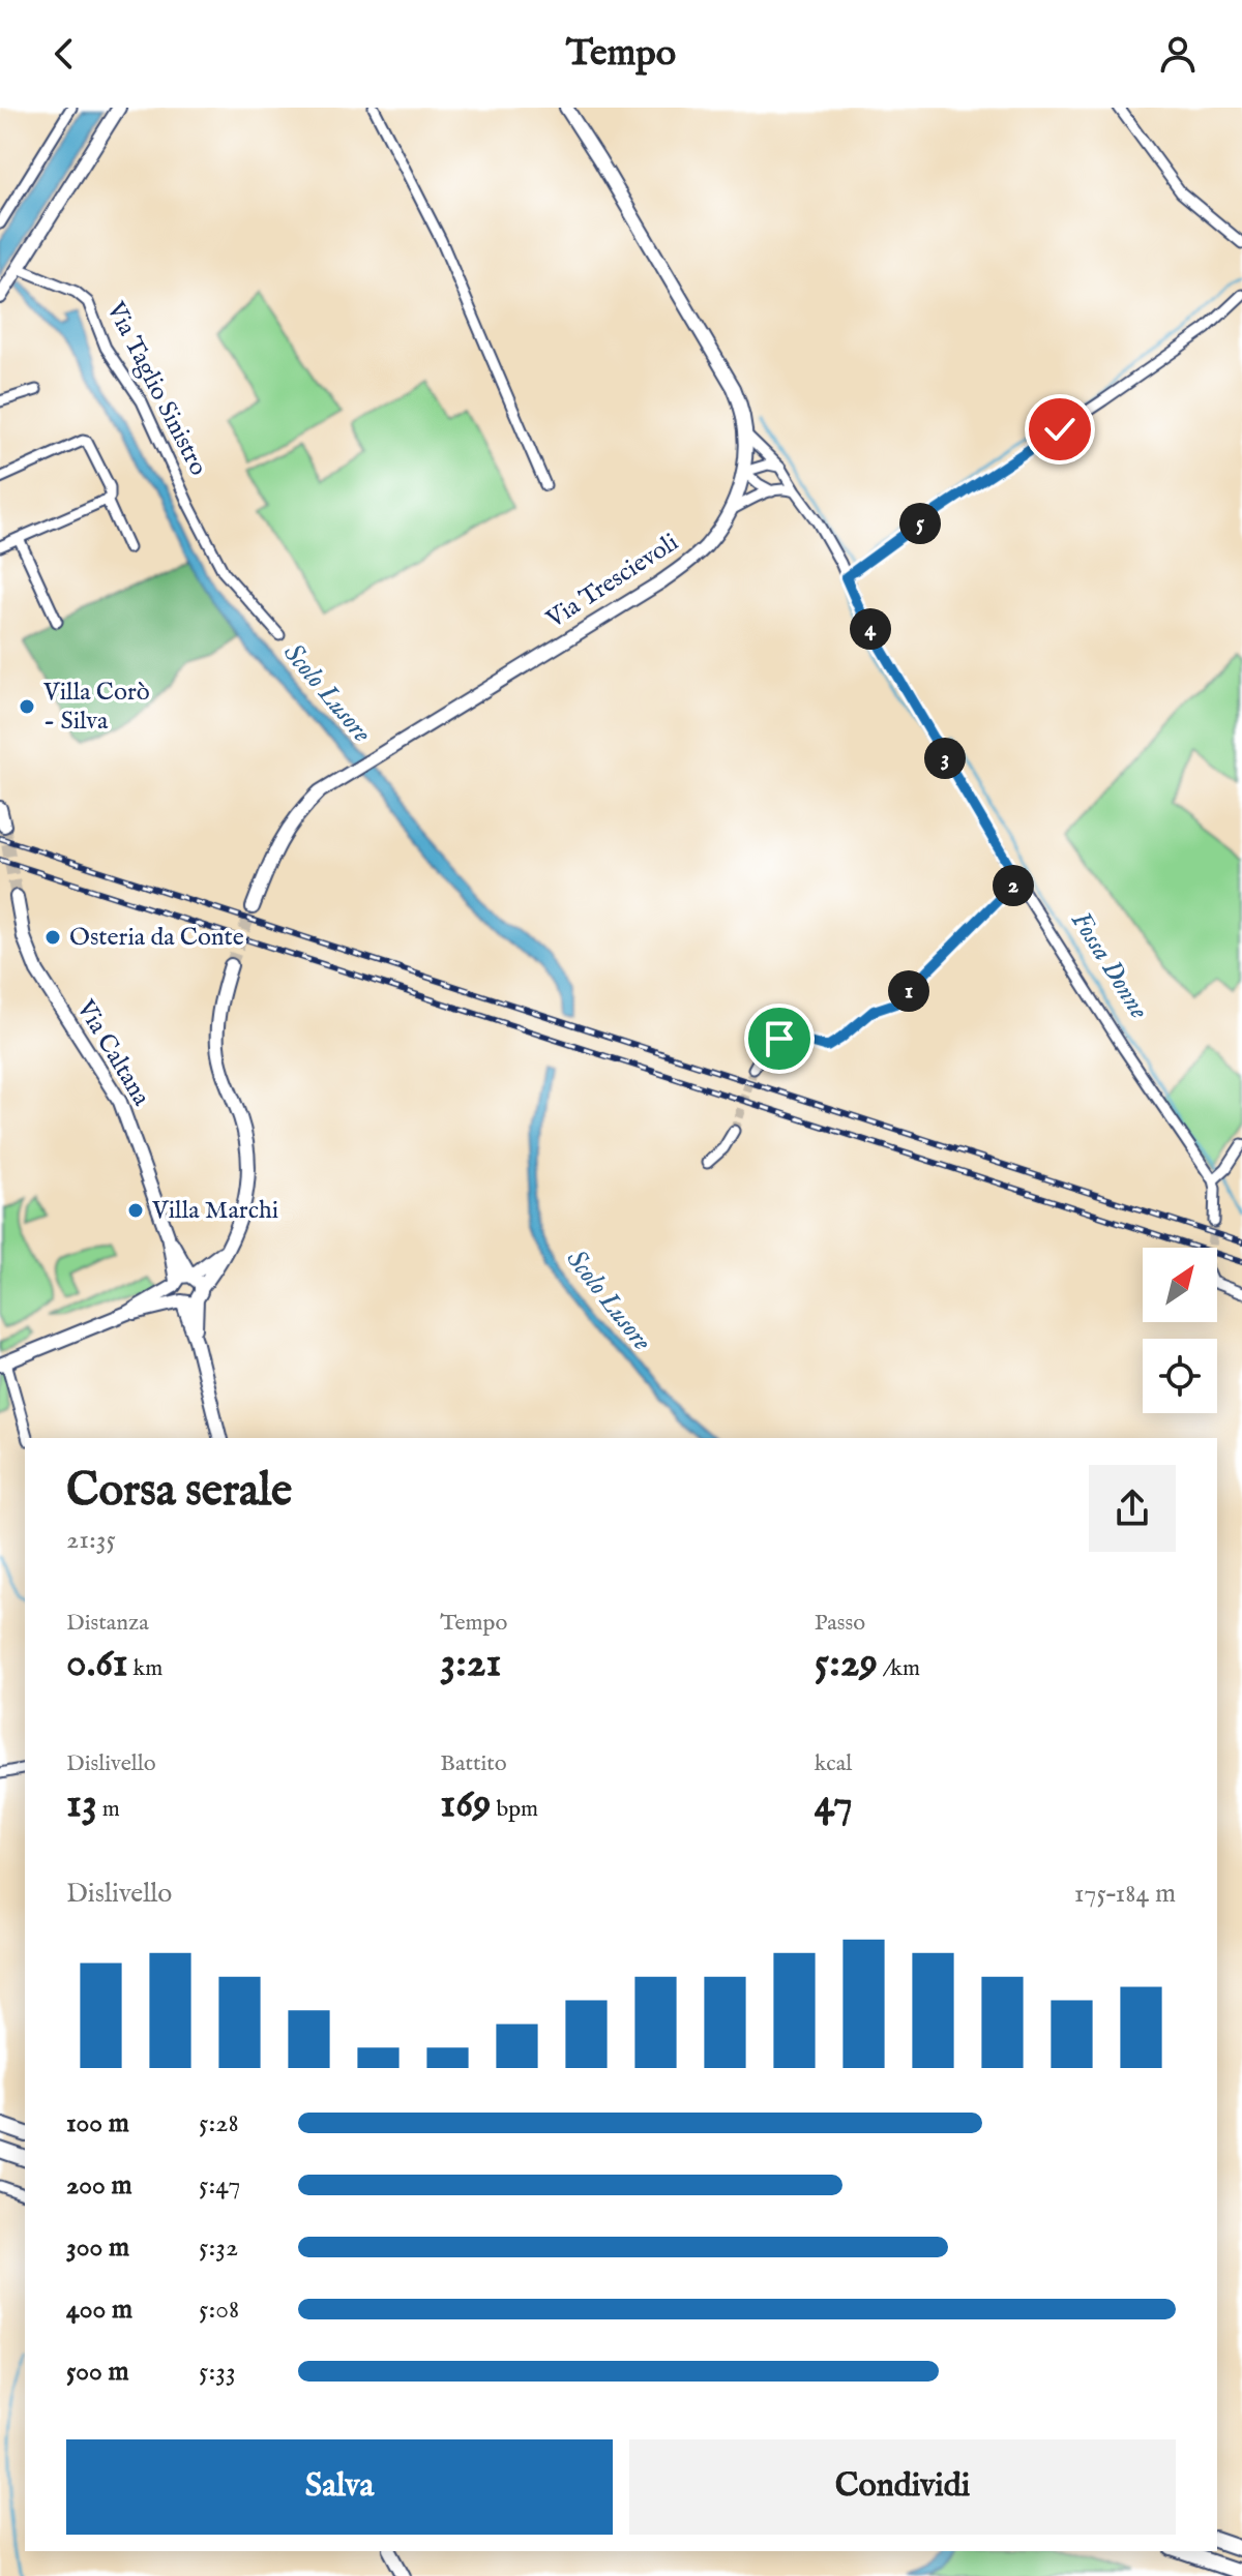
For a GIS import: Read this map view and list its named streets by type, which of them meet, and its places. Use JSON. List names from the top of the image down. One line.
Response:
{"streets":{"main road":["Via Trescievoli","Via Caltana"],"street":["Via Taglio Sinistro"]},"water":["Scolo Lusore","Fossa Donne"],"places":["Villa Corò - Silva","Osteria da Conte","Villa Marchi"],"north":"top right","page":{"header":"Tempo","pins":["5","4","3","2","1"],"heading":["Corsa serale","21:35"],"stats":[["Distanza","0.61 km"],["Tempo","3:21"],["Passo","5:29 /km"],["Dislivello","13 m"],["Battito","169 bpm"],["kcal","47"]],"chart":["Dislivello","175–184 m"],"list":[{"name":"100 m","note":"5:28"},{"name":"200 m","note":"5:47"},{"name":"300 m","note":"5:32"},{"name":"400 m","note":"5:08"},{"name":"500 m","note":"5:33"}],"buttons":["Salva","Condividi"]}}
